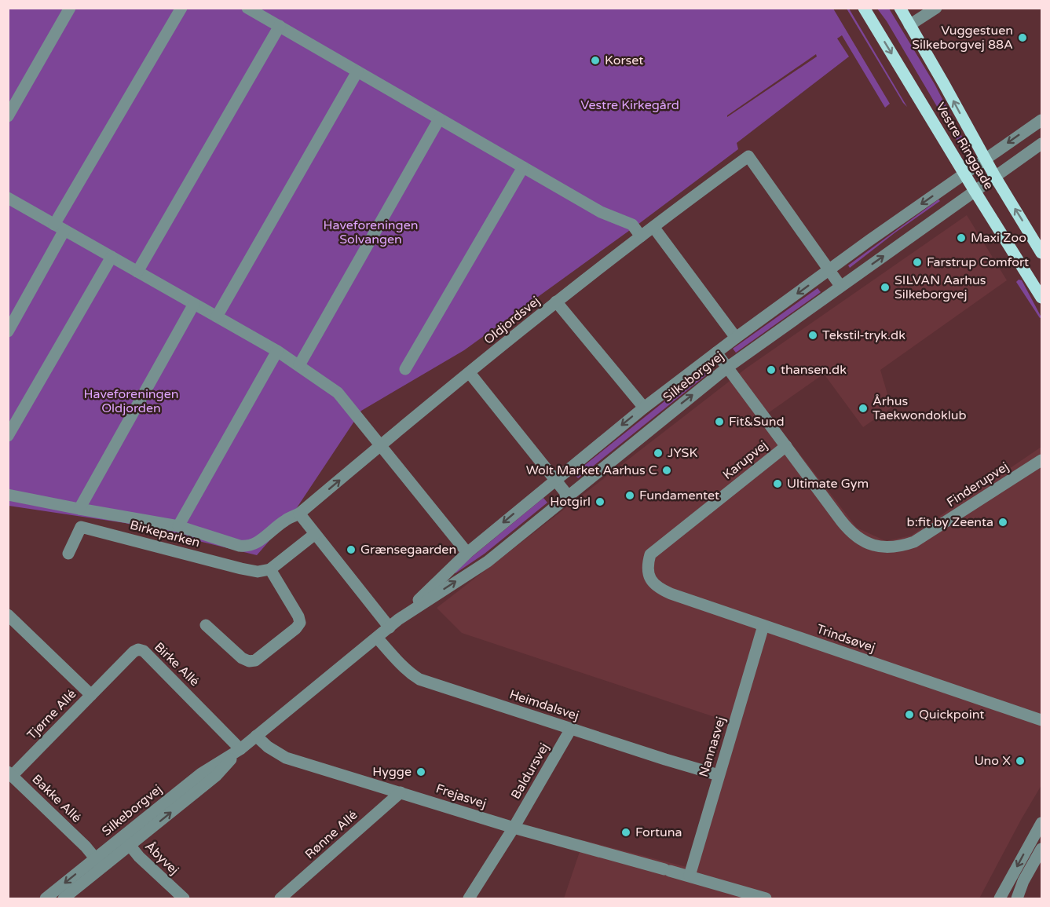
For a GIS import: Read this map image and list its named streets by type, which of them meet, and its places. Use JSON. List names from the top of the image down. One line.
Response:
{"streets":{"main road":["Vestre Ringgade"],"street":["Oldjordsvej","Silkeborgvej","Karupvej","Finderupvej","Birkeparken","Trindsøvej","Birke Allé","Heimdalsvej","Tjørne Allé","Nannasvej","Baldursvej","Frejasvej","Bakke Allé","Rønne Allé","Åbyvej"]},"crossings":[["Vestre Ringgade","Silkeborgvej"],["Oldjordsvej","Silkeborgvej"],["Silkeborgvej","Finderupvej"],["Silkeborgvej","Birke Allé"],["Silkeborgvej","Heimdalsvej"],["Silkeborgvej","Frejasvej"],["Silkeborgvej","Bakke Allé"],["Silkeborgvej","Åbyvej"],["Karupvej","Finderupvej"],["Karupvej","Trindsøvej"],["Trindsøvej","Nannasvej"],["Birke Allé","Tjørne Allé"],["Heimdalsvej","Nannasvej"],["Heimdalsvej","Baldursvej"],["Tjørne Allé","Bakke Allé"],["Nannasvej","Frejasvej"],["Baldursvej","Frejasvej"],["Frejasvej","Rønne Allé"]],"parks":["Vestre Kirkegård","Haveforeningen Solvangen","Haveforeningen Oldjorden"],"places":["Vuggestuen Silkeborgvej 88A","Korset","Maxi Zoo","Farstrup Comfort","SILVAN Aarhus Silkeborgvej","Tekstil-tryk.dk","thansen.dk","Århus Taekwondoklub","Fit&Sund","JYSK","Wolt Market Aarhus C","Ultimate Gym","Fundamentet","Hotgirl","b:fit by Zeenta","Grænsegaarden","Quickpoint","Uno X","Hygge","Fortuna"]}
